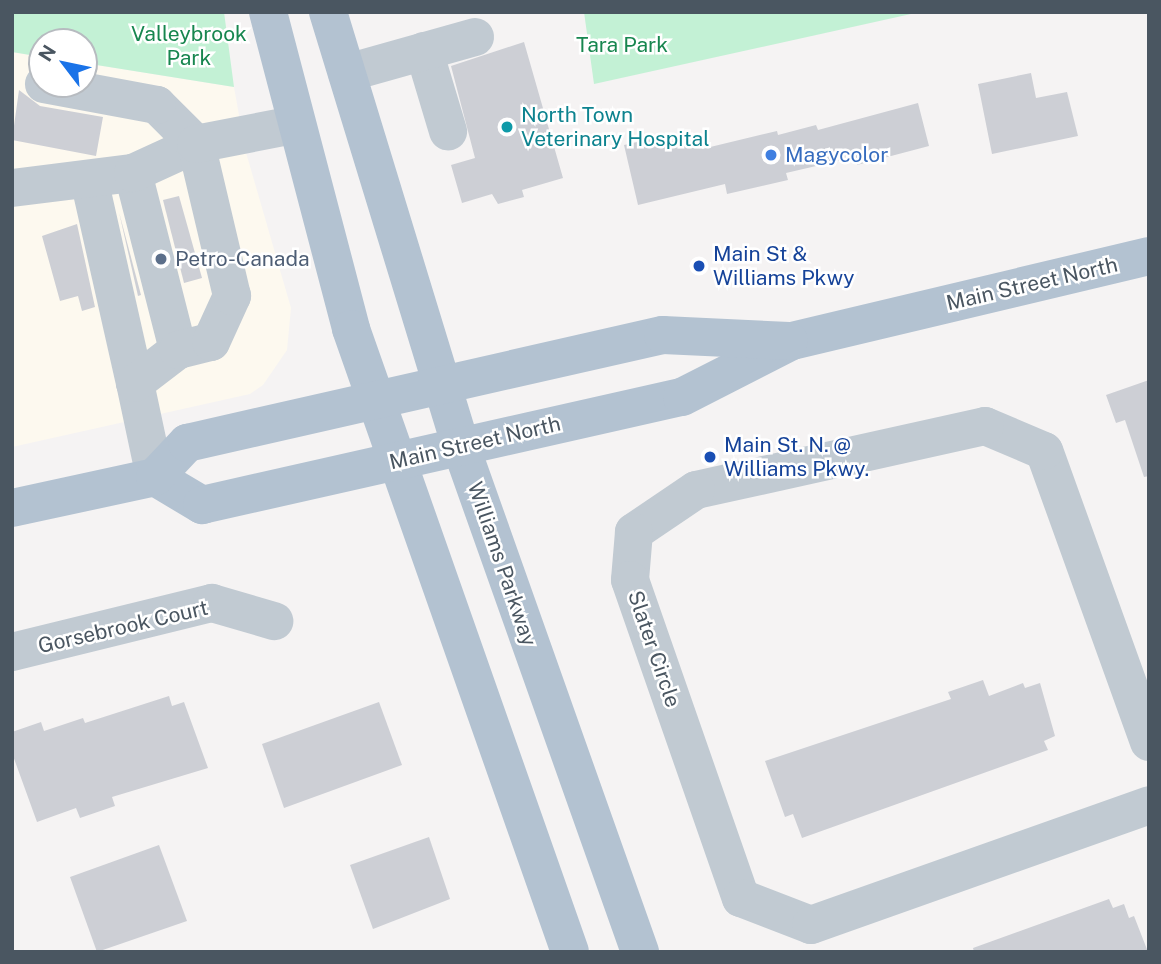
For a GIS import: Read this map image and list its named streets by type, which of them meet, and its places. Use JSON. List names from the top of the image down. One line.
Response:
{"streets":{"main road":["Main Street North","Williams Parkway"],"street":["Gorsebrook Court","Slater Circle"]},"crossings":[["Main Street North","Williams Parkway"]],"parks":["Valleybrook Park","Tara Park"],"places":["North Town Veterinary Hospital","Magycolor","Petro-Canada","Main St & Williams Pkwy","Main St. N. @ Williams Pkwy."],"north":"top left"}
